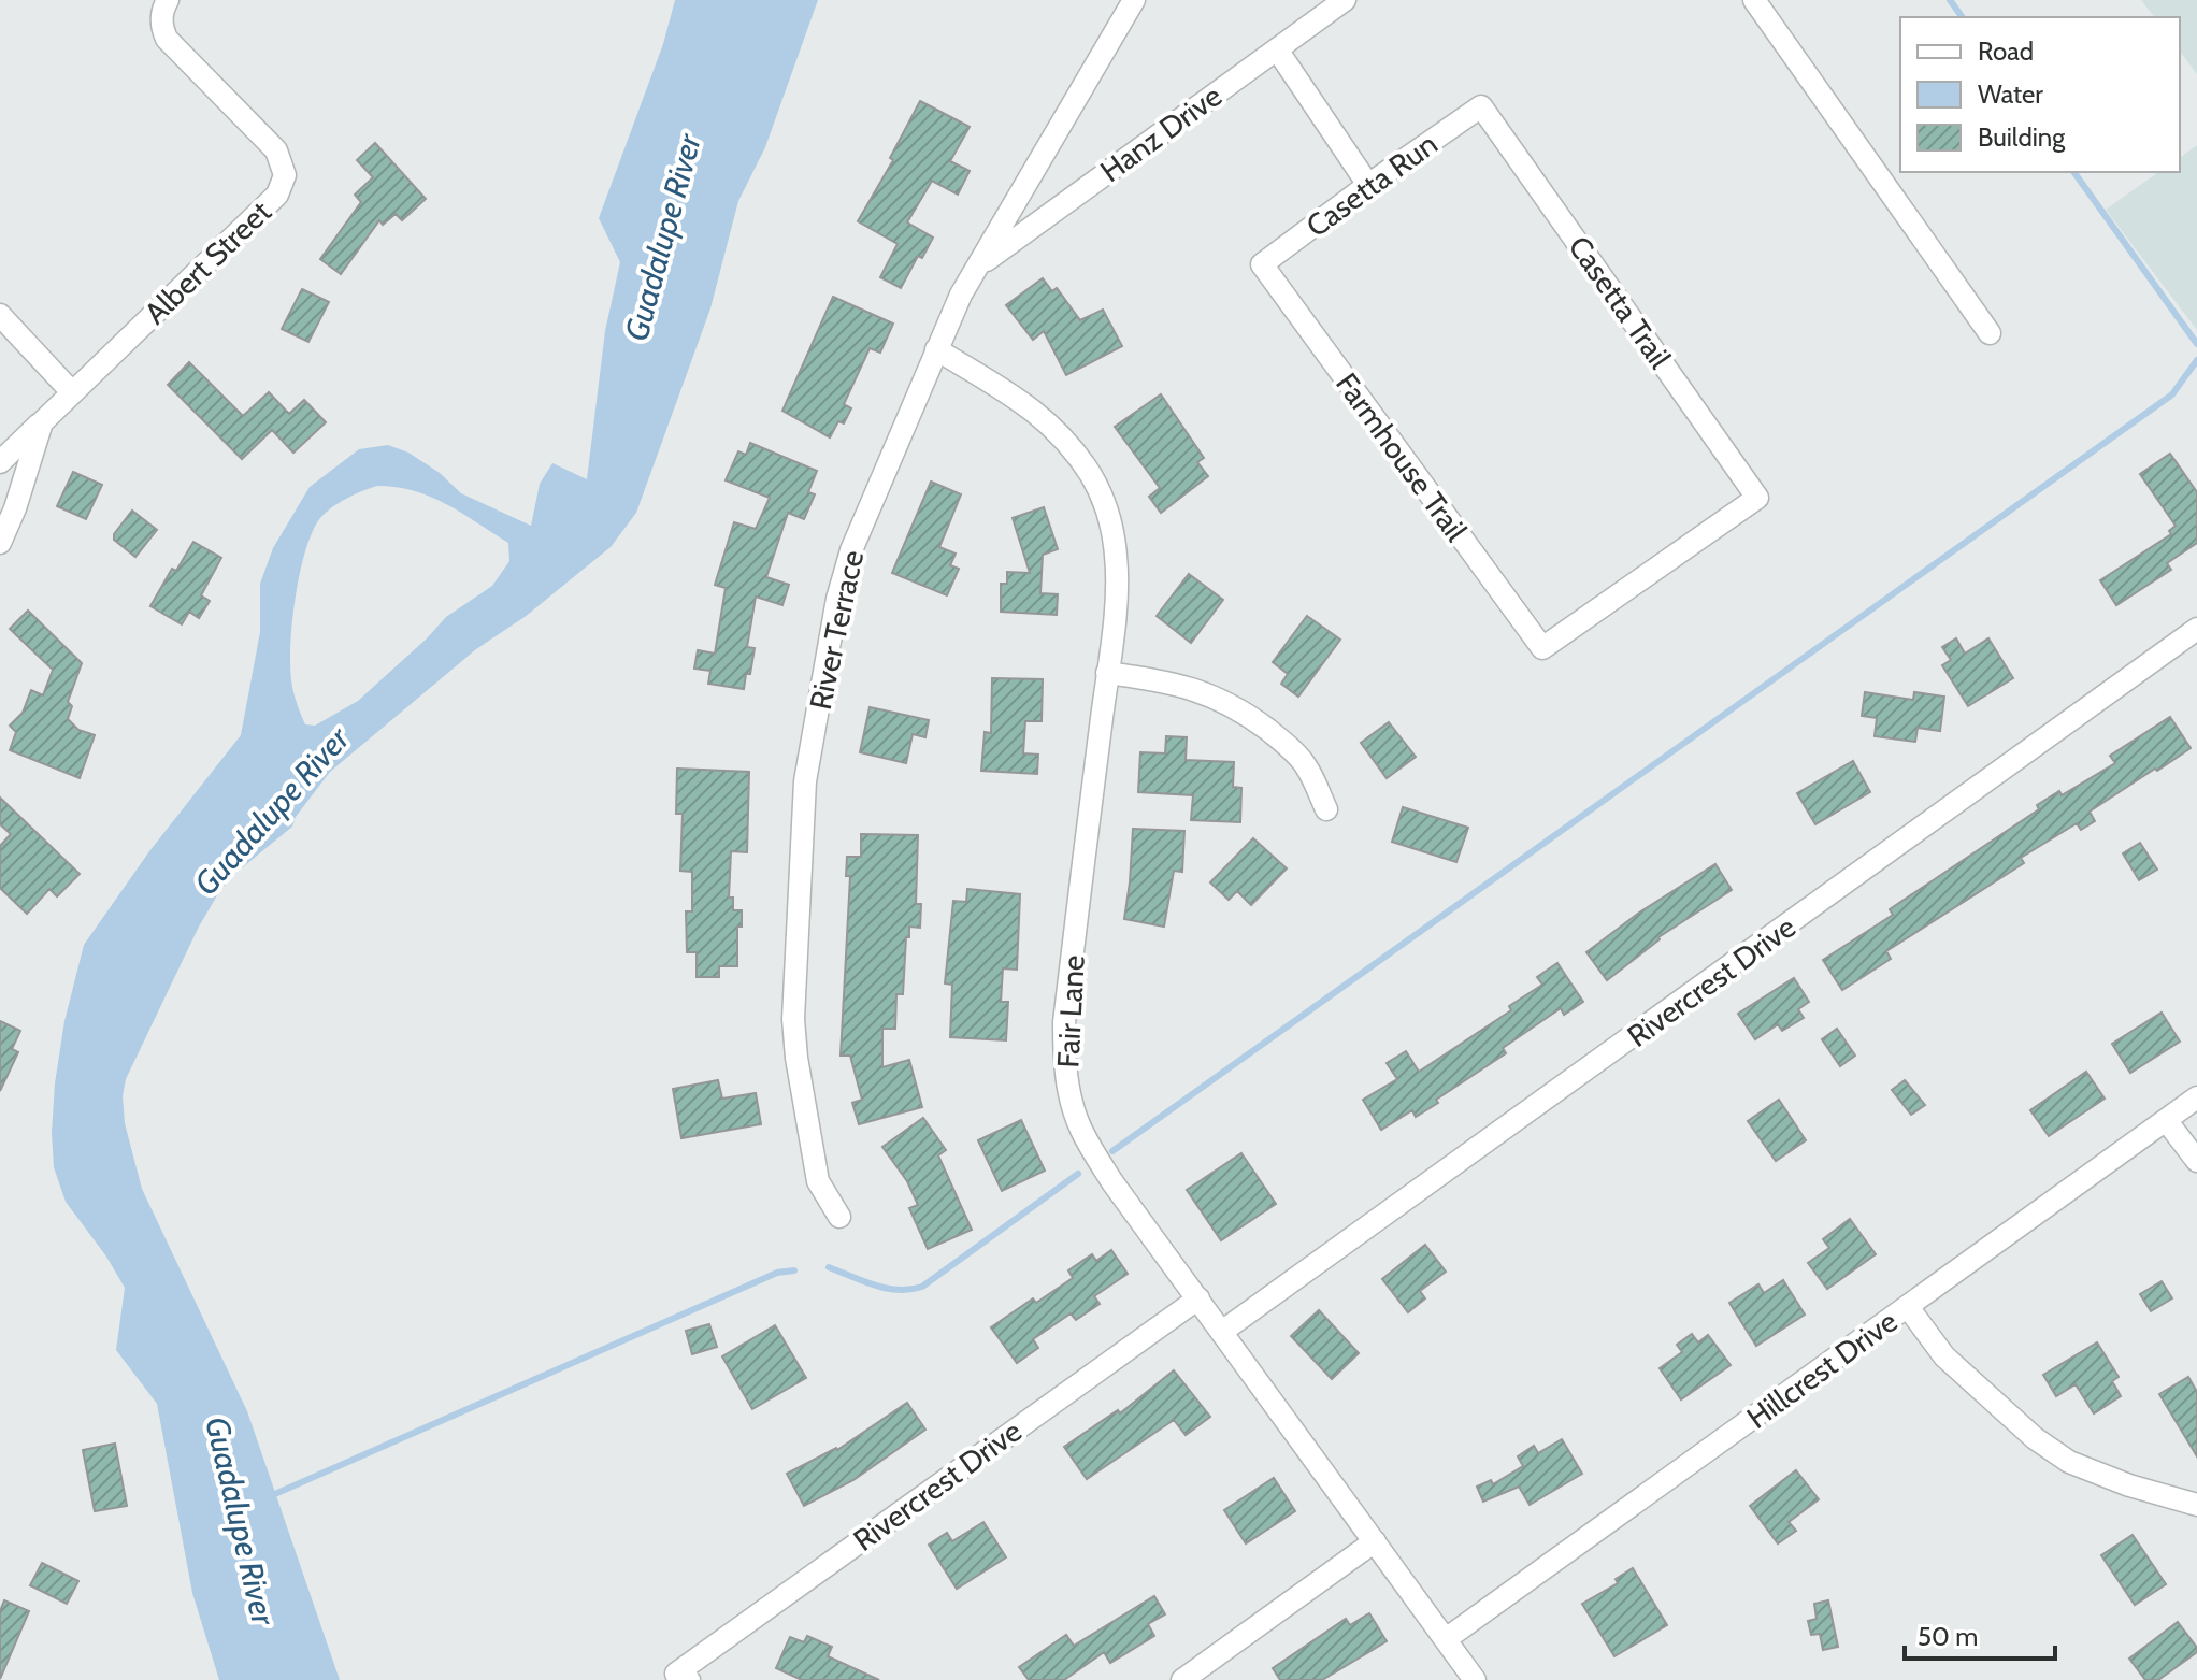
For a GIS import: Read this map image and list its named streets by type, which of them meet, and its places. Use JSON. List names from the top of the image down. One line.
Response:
{"streets":{"street":["Hanz Drive","Casetta Run","Albert Street","Casetta Trail","Farmhouse Trail","River Terrace","Rivercrest Drive","Fair Lane","Hillcrest Drive"]},"crossings":[["Hanz Drive","River Terrace"],["Casetta Run","Casetta Trail"],["Casetta Run","Farmhouse Trail"],["Casetta Trail","Farmhouse Trail"],["River Terrace","Fair Lane"],["Rivercrest Drive","Fair Lane"],["Fair Lane","Hillcrest Drive"]],"water":["Guadalupe River"],"legend":["Road","Water","Building"],"scale_bar":"50 m"}
